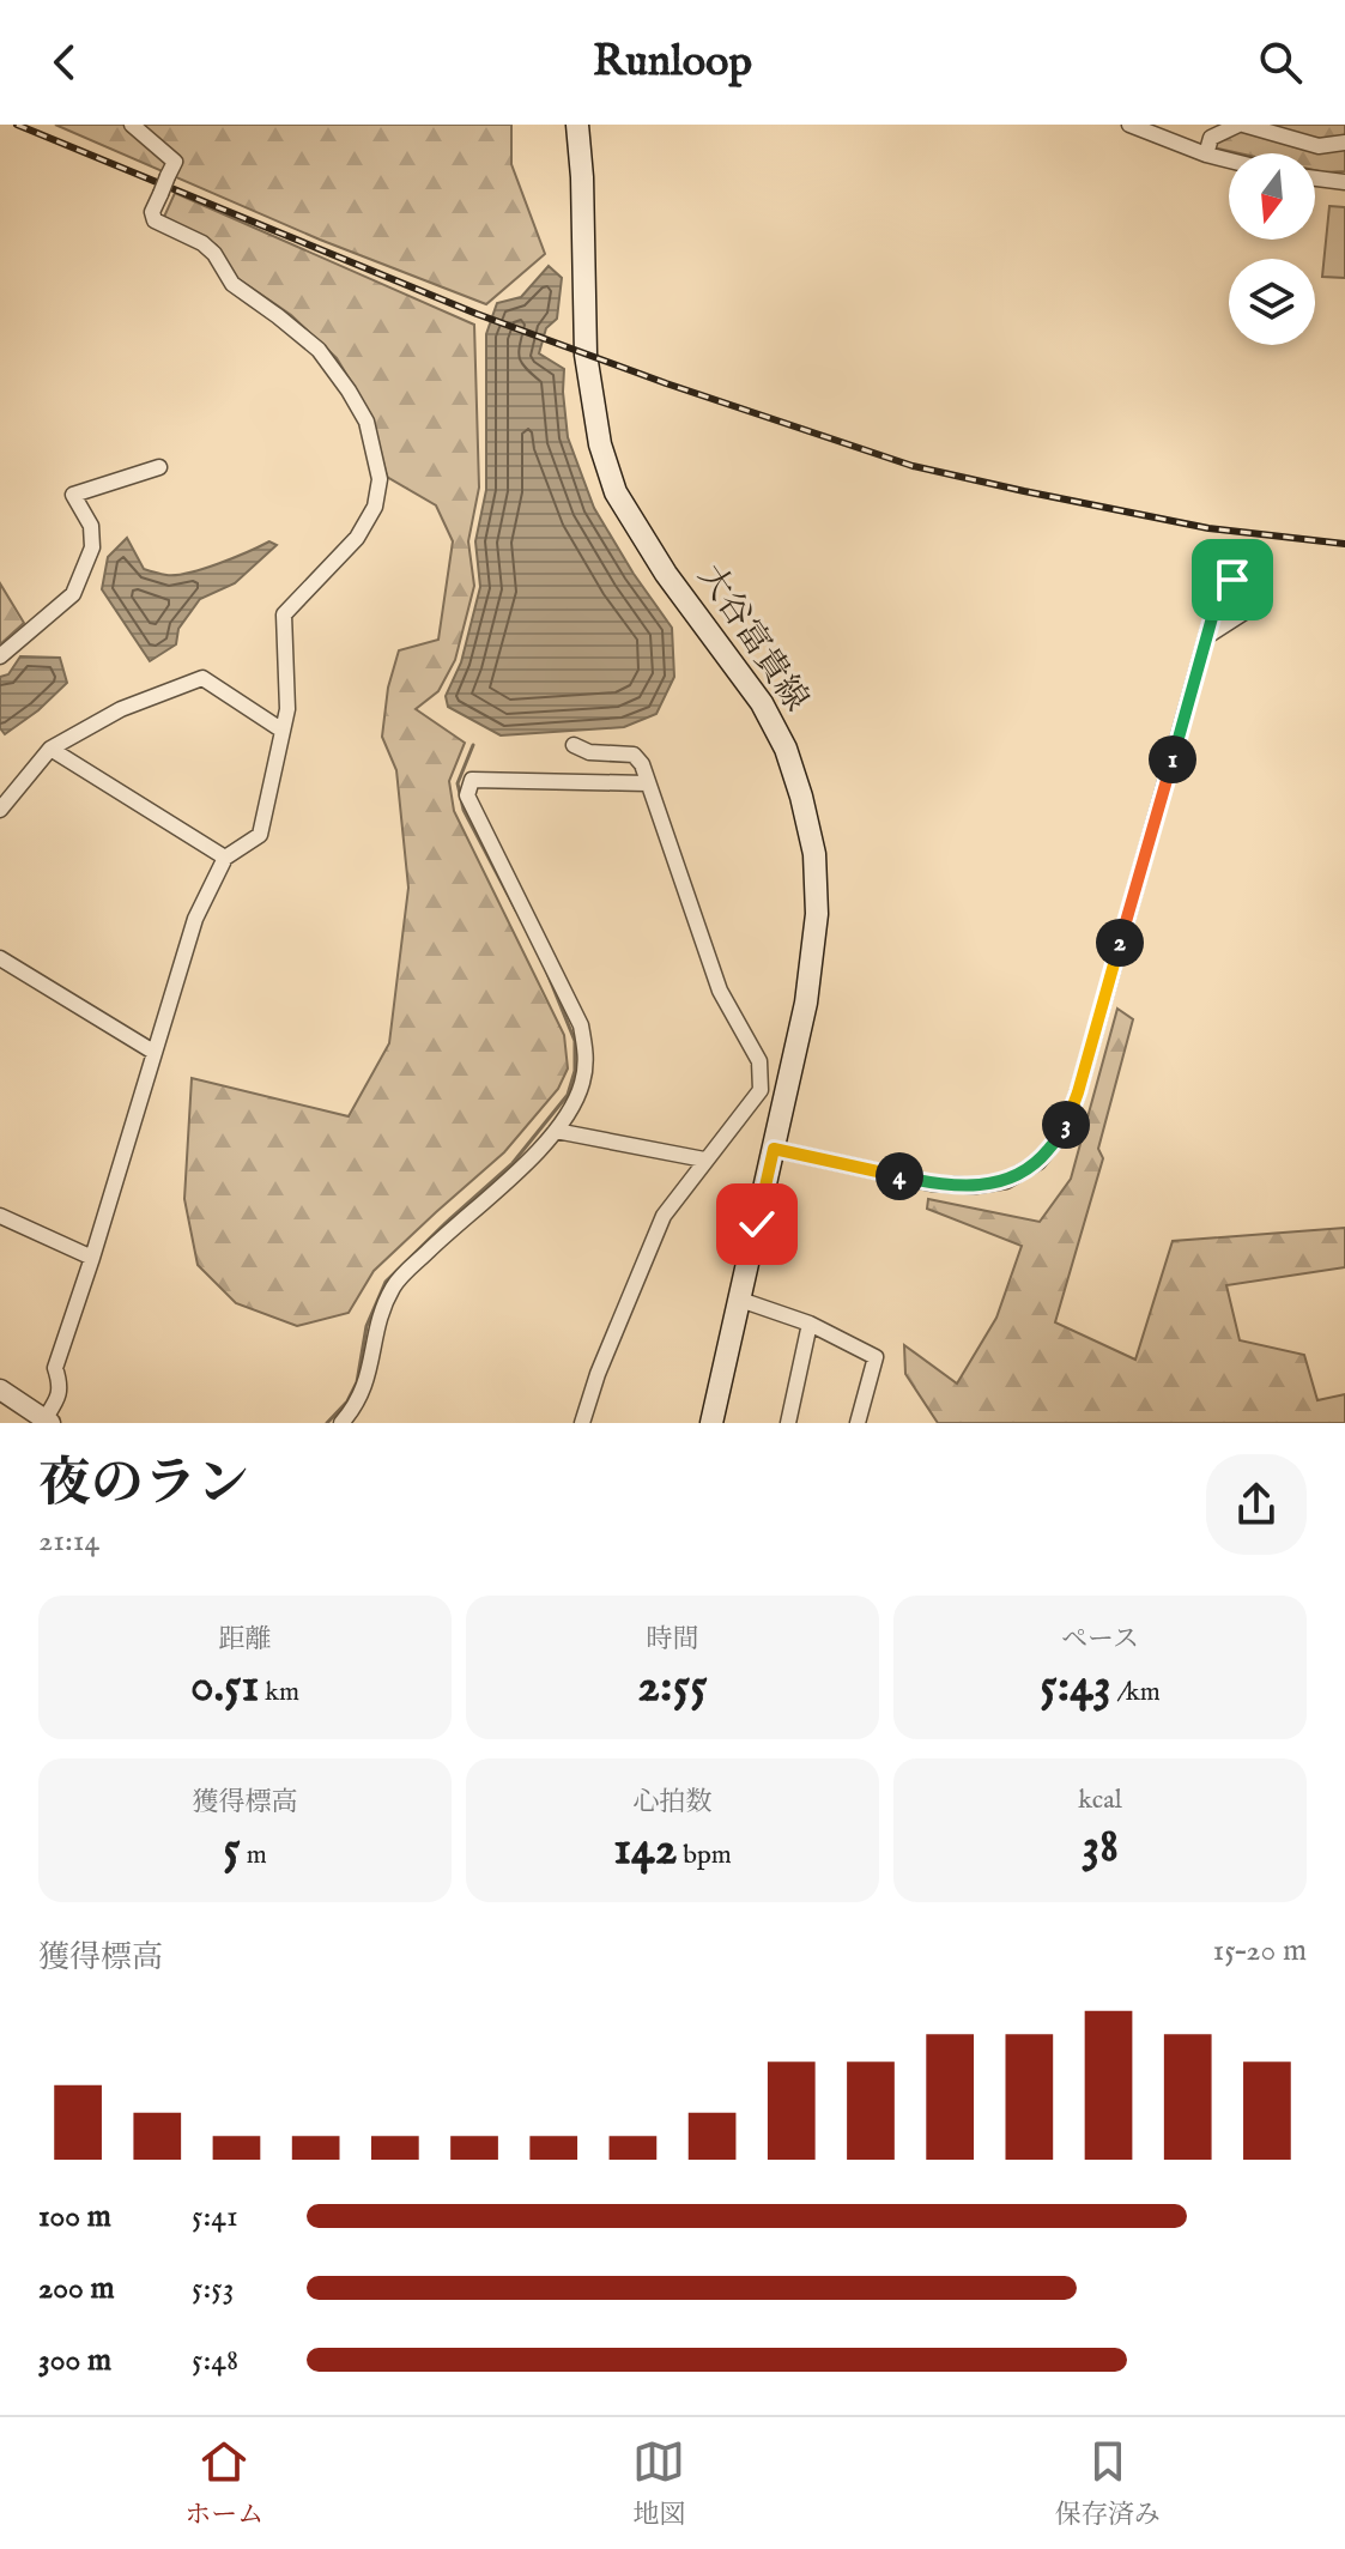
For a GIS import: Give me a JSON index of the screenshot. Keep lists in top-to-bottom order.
{
  "streets": {
    "main road": ["大谷富貴線"]
  },
  "north": "bottom",
  "page": {
    "header": "Runloop",
    "pins": [
      "1",
      "2",
      "3",
      "4"
    ],
    "heading": ["夜のラン", "21:14"],
    "stats": [
      ["距離", "0.51 km"],
      ["時間", "2:55"],
      ["ペース", "5:43 /km"],
      ["獲得標高", "5 m"],
      ["心拍数", "142 bpm"],
      ["kcal", "38"]
    ],
    "chart": ["獲得標高", "15–20 m"],
    "list": [
      {
        "name": "100 m",
        "note": "5:41"
      },
      {
        "name": "200 m",
        "note": "5:53"
      },
      {
        "name": "300 m",
        "note": "5:48"
      }
    ],
    "tabs": ["ホーム", "地図", "保存済み"]
  }
}
